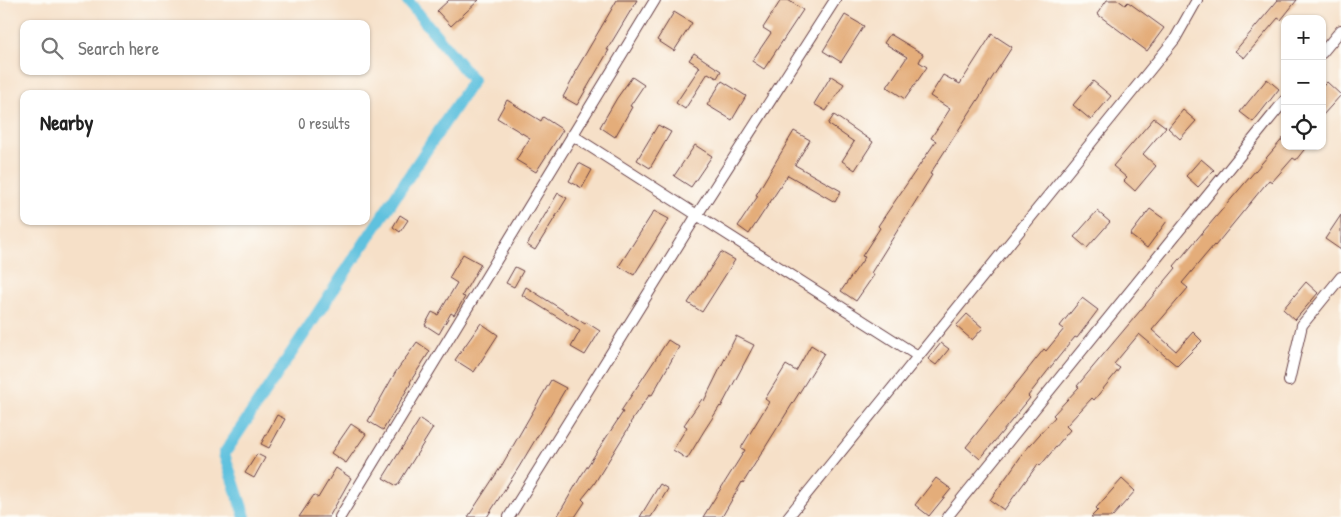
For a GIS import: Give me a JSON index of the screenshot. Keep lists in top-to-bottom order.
{
  "page": {
    "map_buttons": ["+", "−"],
    "search": "Search here",
    "heading": ["Nearby", "0 results"]
  }
}
